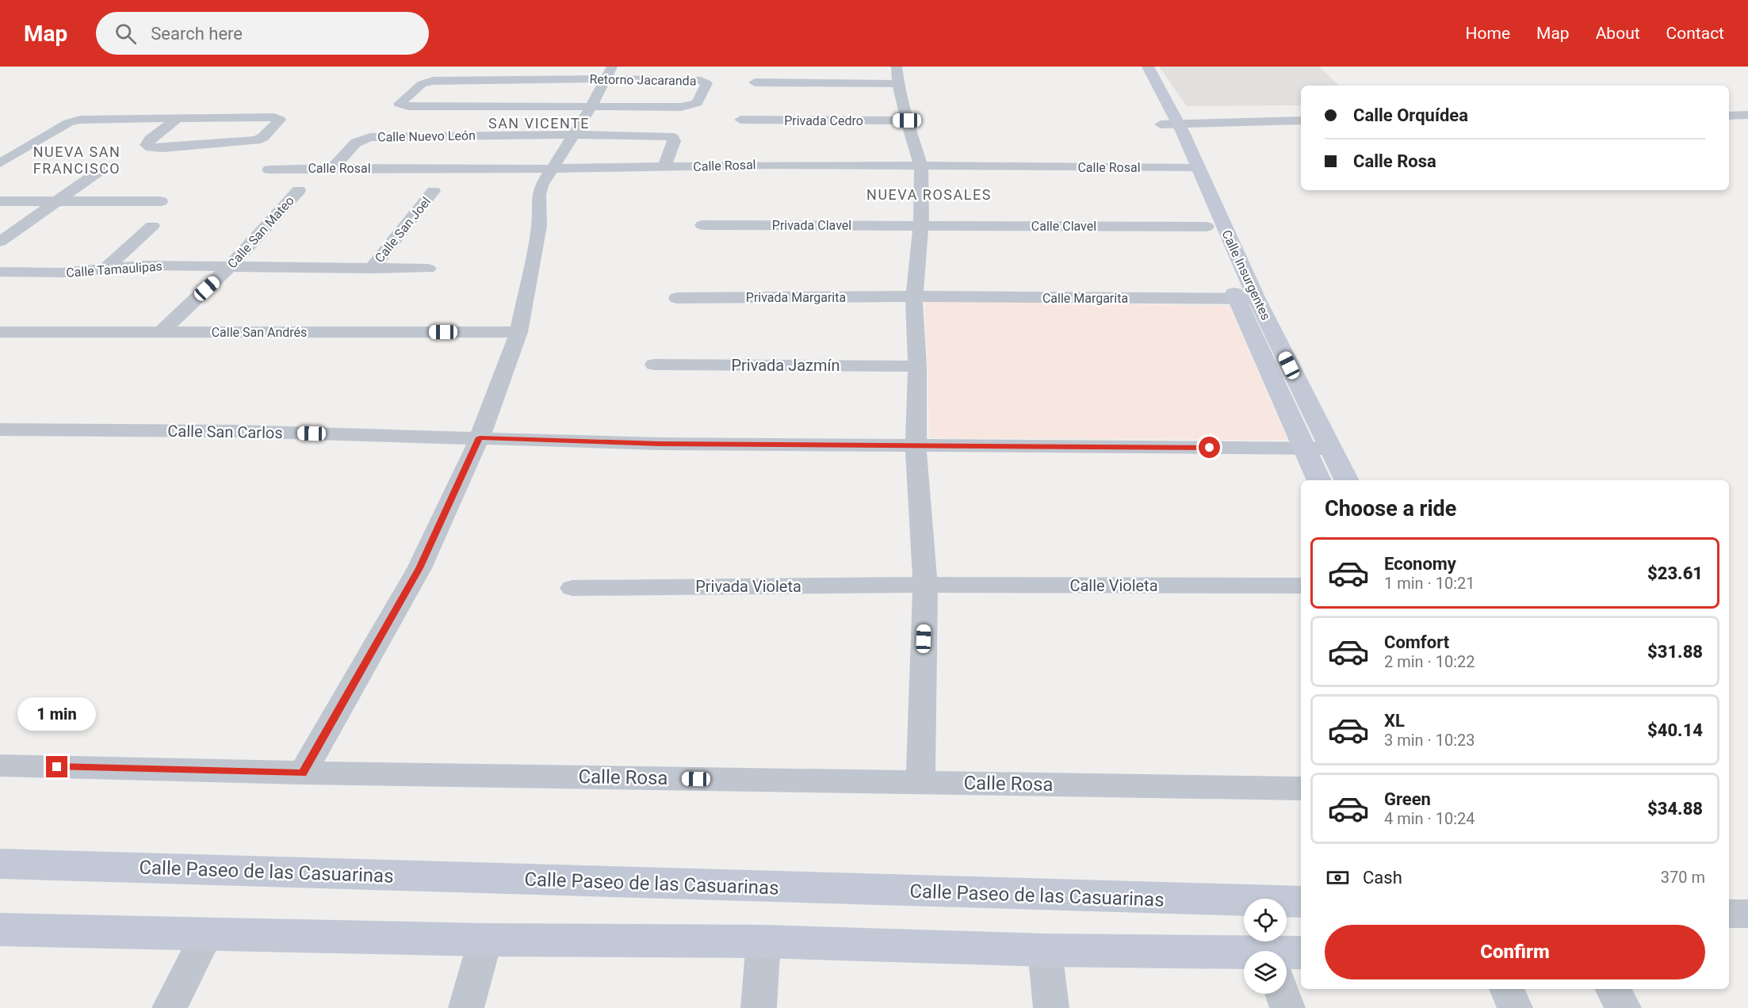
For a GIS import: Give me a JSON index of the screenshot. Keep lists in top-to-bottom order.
{
  "streets": {
    "main road": ["Calle Insurgentes", "Calle Paseo de las Casuarinas"],
    "street": [
      "Retorno Jacaranda",
      "Privada Cedro",
      "Calle Nuevo León",
      "Calle Rosal",
      "Privada Clavel",
      "Calle Clavel",
      "Calle San Joel",
      "Calle San Mateo",
      "Calle Tamaulipas",
      "Privada Margarita",
      "Calle Margarita",
      "Calle San Andrés",
      "Privada Jazmín",
      "Calle San Carlos",
      "Calle Violeta",
      "Privada Violeta",
      "Calle Rosa"
    ]
  },
  "crossings": [
    ["Calle Nuevo León", "Calle Rosal"],
    ["Calle Rosal", "Calle Insurgentes"],
    ["Privada Clavel", "Calle Clavel"],
    ["Calle Clavel", "Calle Insurgentes"],
    ["Calle San Joel", "Calle Tamaulipas"],
    ["Calle San Mateo", "Calle Tamaulipas"],
    ["Calle San Mateo", "Calle San Andrés"],
    ["Calle Insurgentes", "Calle Margarita"],
    ["Calle Insurgentes", "Calle San Carlos"],
    ["Privada Margarita", "Calle Margarita"],
    ["Calle Violeta", "Privada Violeta"]
  ],
  "districts": ["SAN VICENTE", "NUEVA SAN FRANCISCO", "NUEVA ROSALES"],
  "page": {
    "header": "Map",
    "search": "Search here",
    "nav": [
      "Home",
      "Map",
      "About",
      "Contact"
    ],
    "banner": ["Calle Orquídea", "Calle Rosa"],
    "heading": "Choose a ride",
    "list": [
      {
        "name": "Economy",
        "note": "1 min · 10:21",
        "value": "$23.61"
      },
      {
        "name": "Comfort",
        "note": "2 min · 10:22",
        "value": "$31.88"
      },
      {
        "name": "XL",
        "note": "3 min · 10:23",
        "value": "$40.14"
      },
      {
        "name": "Green",
        "note": "4 min · 10:24",
        "value": "$34.88"
      }
    ],
    "bubble": "1 min",
    "pay": ["Cash", "370 m"],
    "buttons": "Confirm"
  }
}
